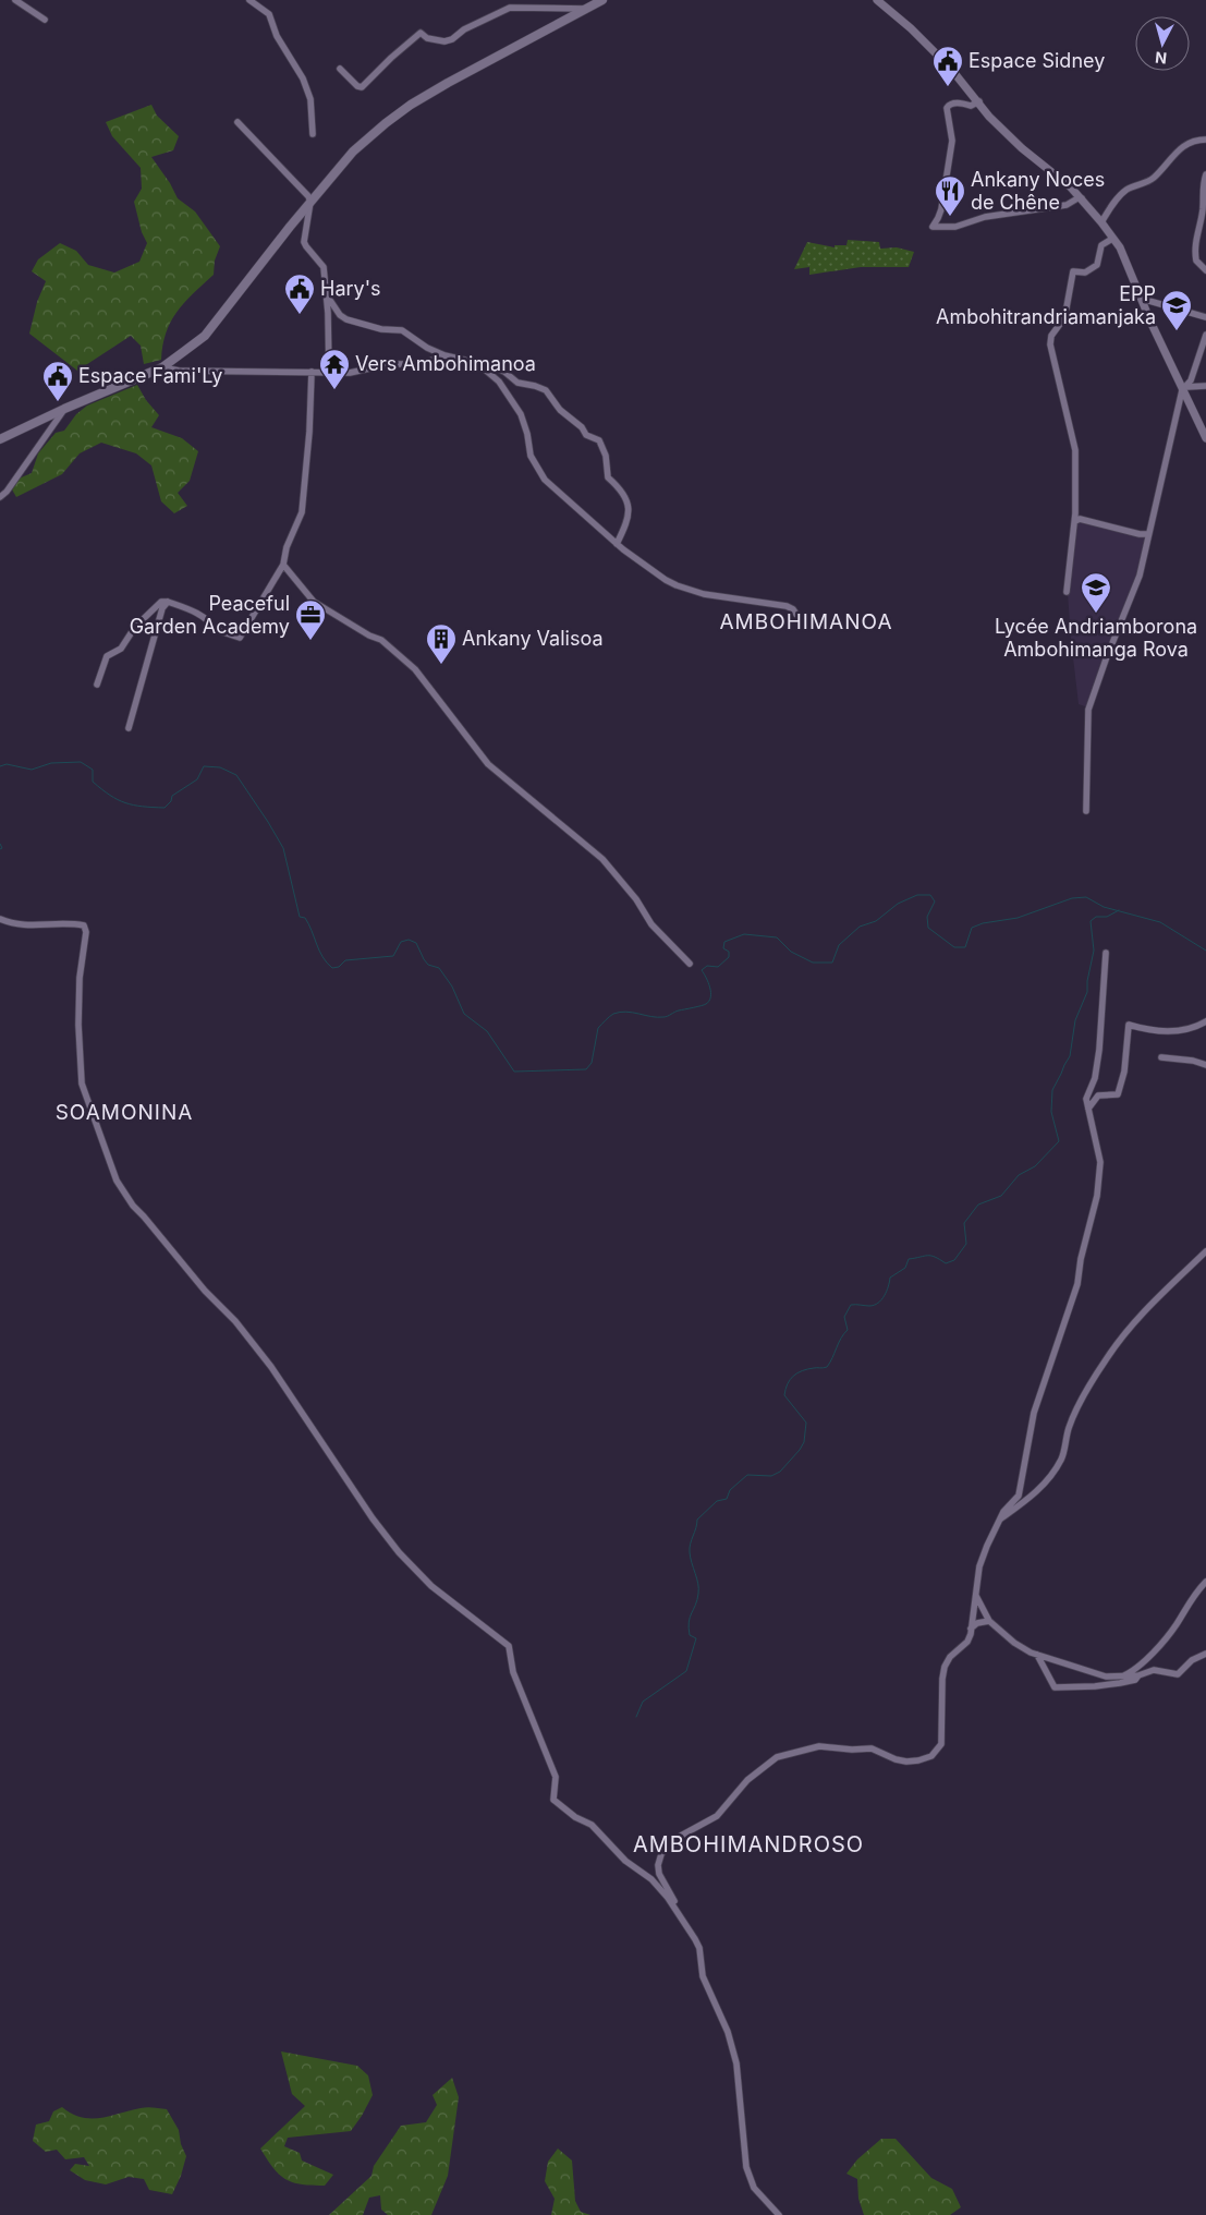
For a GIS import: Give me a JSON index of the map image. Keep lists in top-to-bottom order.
{
  "districts": ["AMBOHIMANOA", "SOAMONINA", "AMBOHIMANDROSO"],
  "places": {
    "public building": ["Espace Sidney", "Hary's", "Espace Fami'Ly"],
    "restaurant": ["Ankany Noces de Chêne"],
    "school or university": ["EPP Ambohitrandriamanjaka", "Lycée Andriamborona Ambohimanga Rova"],
    "temple": ["Vers Ambohimanoa"],
    "office": ["Peaceful Garden Academy"],
    "building": ["Ankany Valisoa"]
  },
  "north": "bottom"
}
